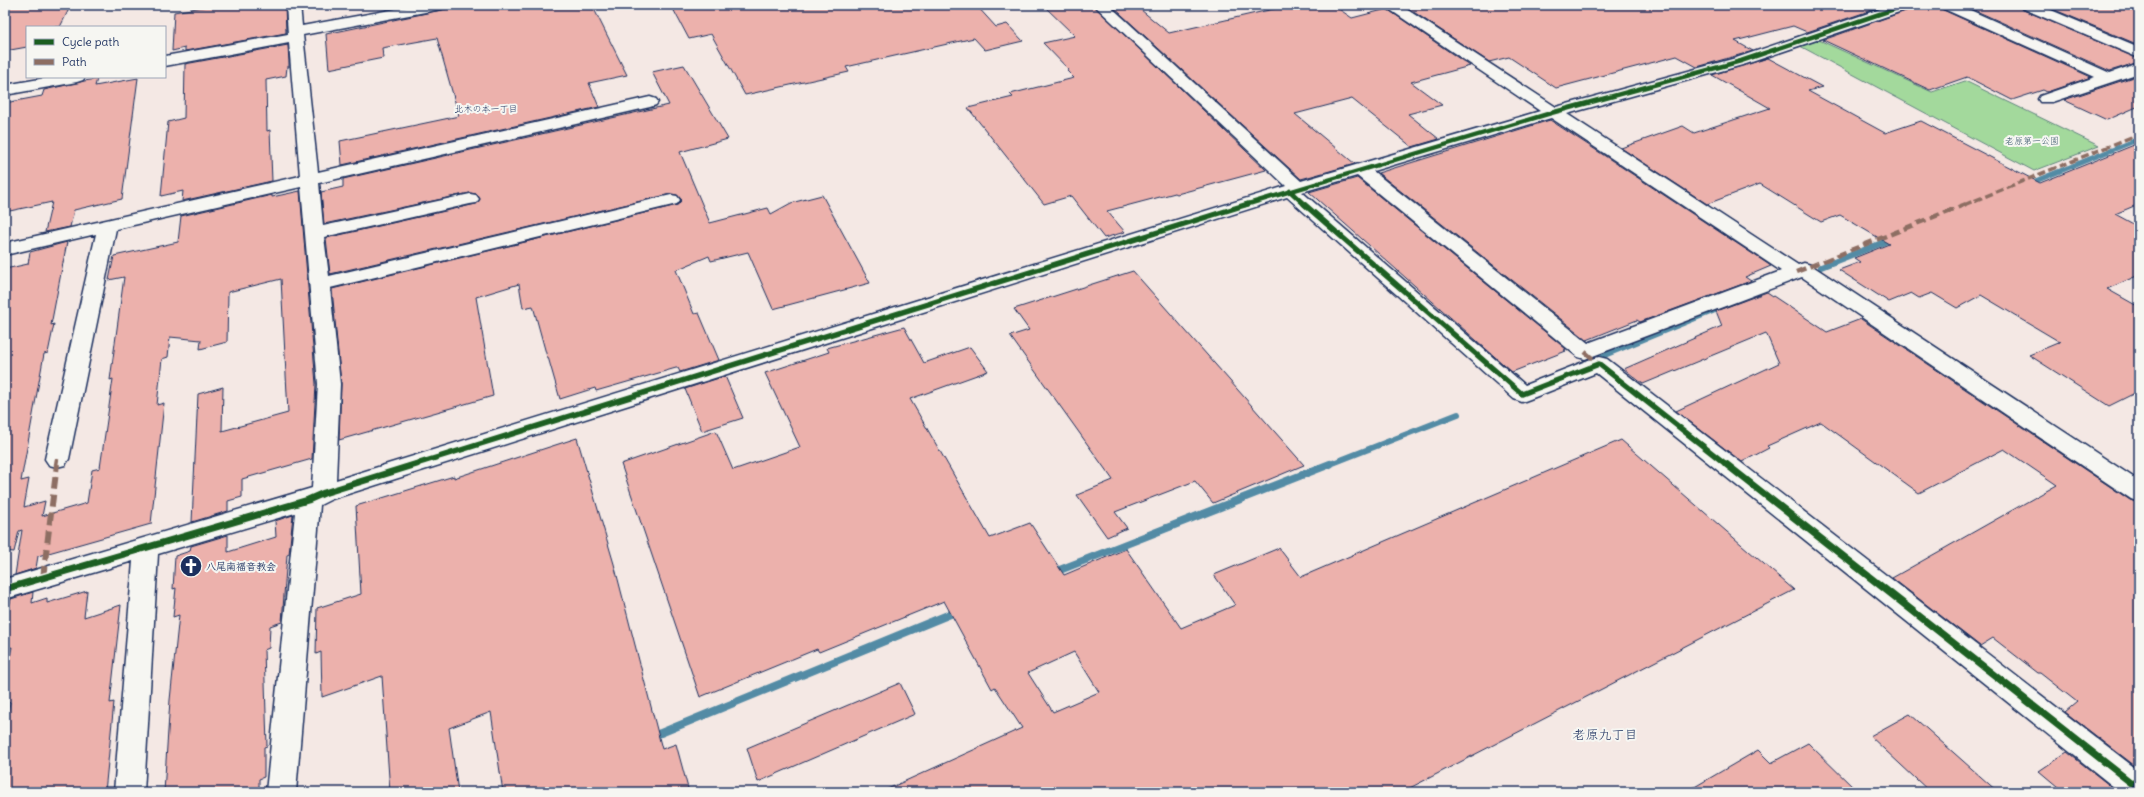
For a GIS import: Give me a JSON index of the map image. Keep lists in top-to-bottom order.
{
  "districts": ["北木の本一丁目", "老原九丁目"],
  "parks": ["老原第一公園"],
  "places": {
    "church": ["八尾南福音教会"]
  },
  "legend": ["Cycle path", "Path"]
}
